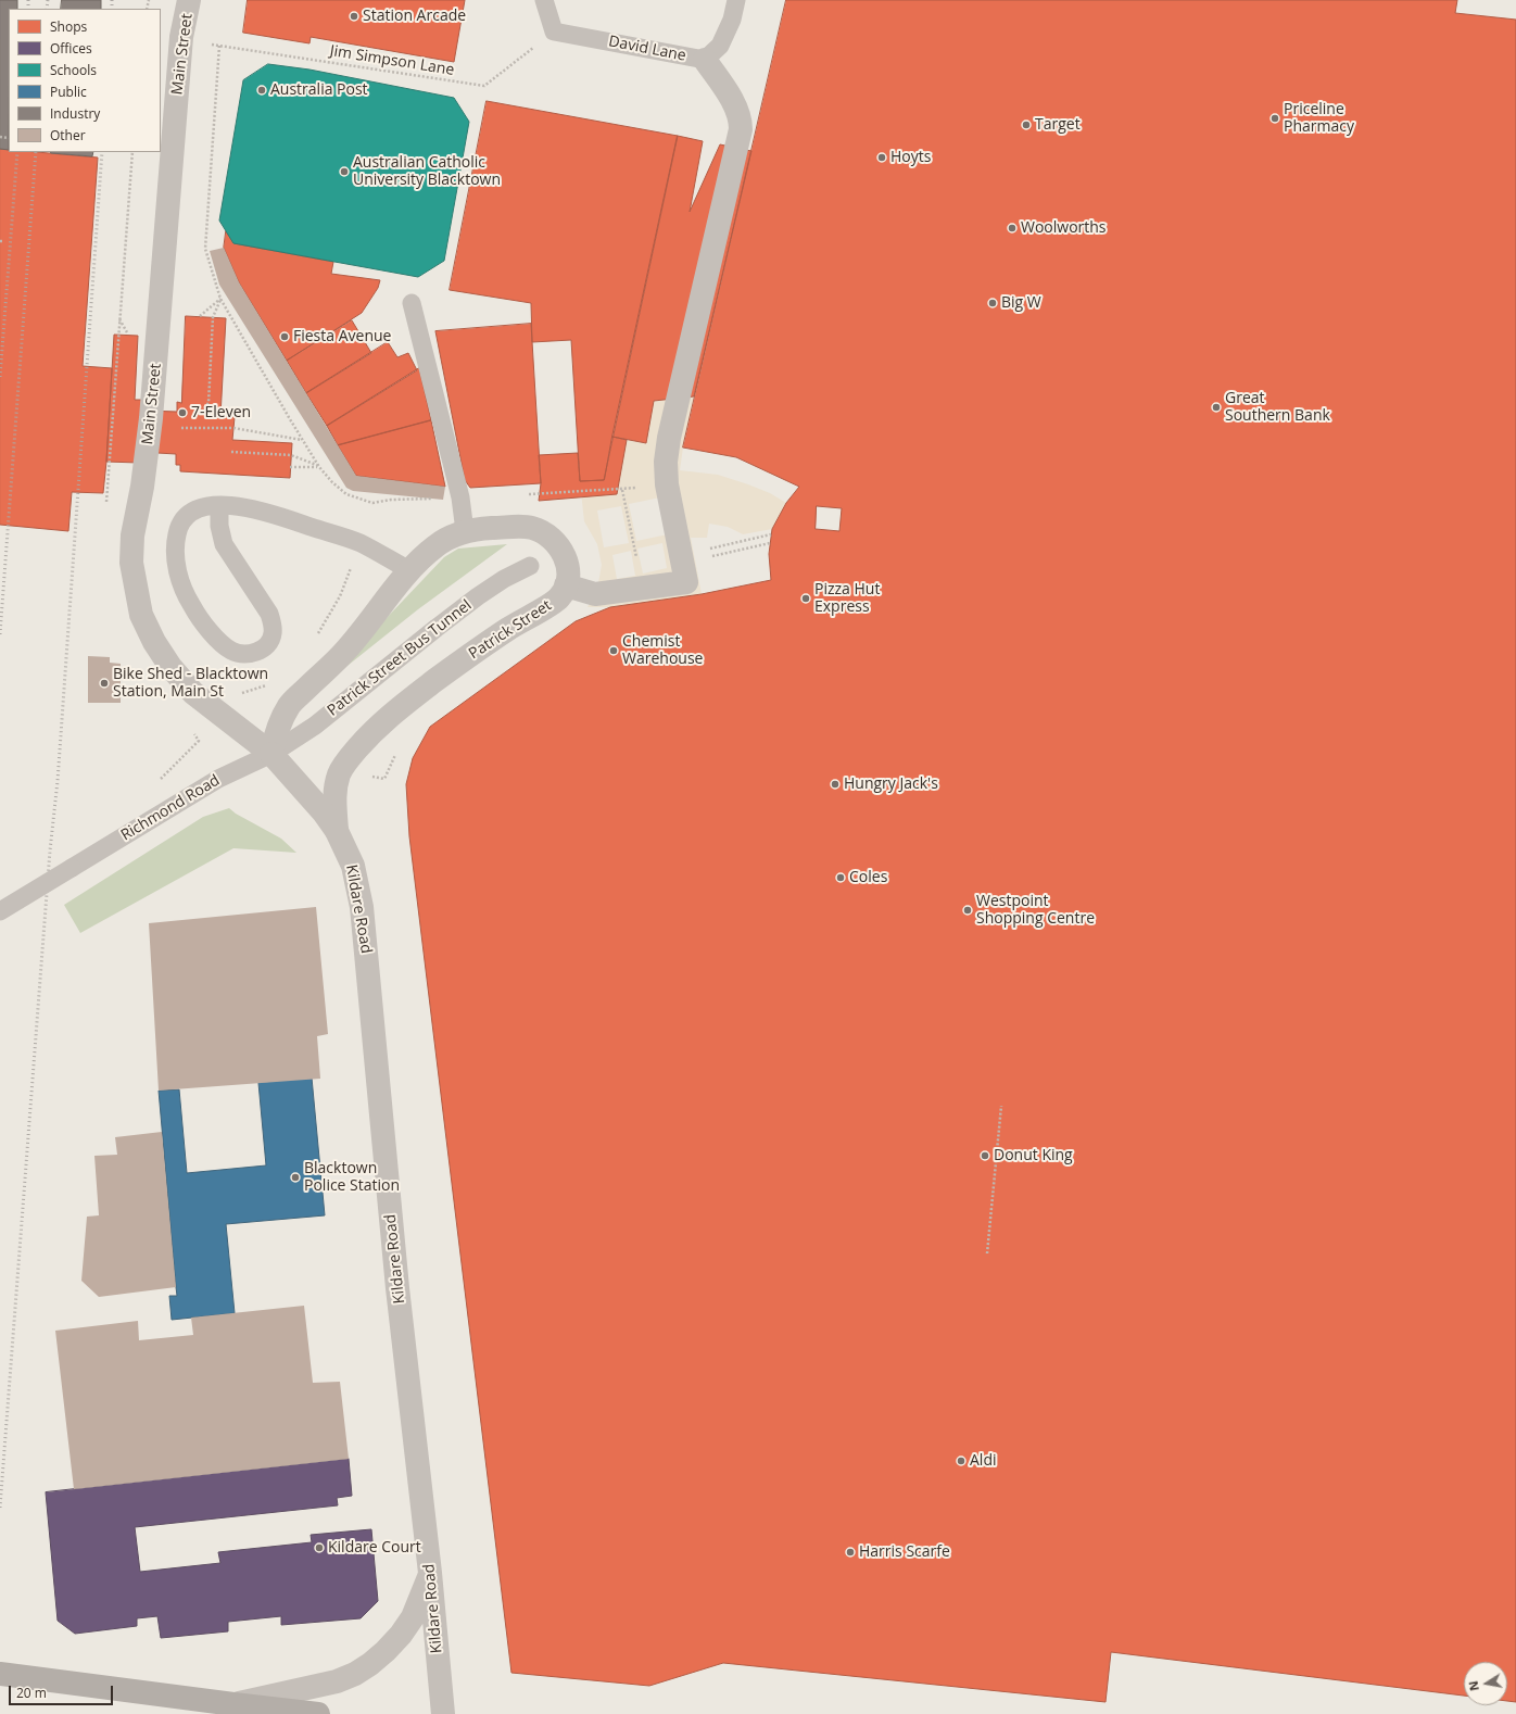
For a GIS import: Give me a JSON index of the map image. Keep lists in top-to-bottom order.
{
  "streets": {
    "street": ["Main Street", "Patrick Street", "Kildare Road"],
    "lane": ["David Lane", "Patrick Street Bus Tunnel", "Richmond Road"],
    "path": ["Jim Simpson Lane"]
  },
  "crossings": [
    ["David Lane", "Jim Simpson Lane"],
    ["Main Street", "Patrick Street Bus Tunnel"],
    ["Main Street", "Richmond Road"],
    ["Main Street", "Kildare Road"],
    ["Patrick Street", "Kildare Road"],
    ["Patrick Street Bus Tunnel", "Richmond Road"],
    ["Patrick Street Bus Tunnel", "Kildare Road"],
    ["Richmond Road", "Kildare Road"]
  ],
  "places": [
    "Station Arcade",
    "Australia Post",
    "Priceline Pharmacy",
    "Target",
    "Hoyts",
    "Australian Catholic University Blacktown",
    "Woolworths",
    "Big W",
    "Fiesta Avenue",
    "Great Southern Bank",
    "7-Eleven",
    "Pizza Hut Express",
    "Chemist Warehouse",
    "Bike Shed - Blacktown Station, Main St",
    "Hungry Jack's",
    "Coles",
    "Westpoint Shopping Centre",
    "Donut King",
    "Blacktown Police Station",
    "Aldi",
    "Kildare Court",
    "Harris Scarfe"
  ],
  "legend": [
    "Shops",
    "Offices",
    "Schools",
    "Public",
    "Industry",
    "Other"
  ],
  "scale_bar": "20 m",
  "north": "left"
}
